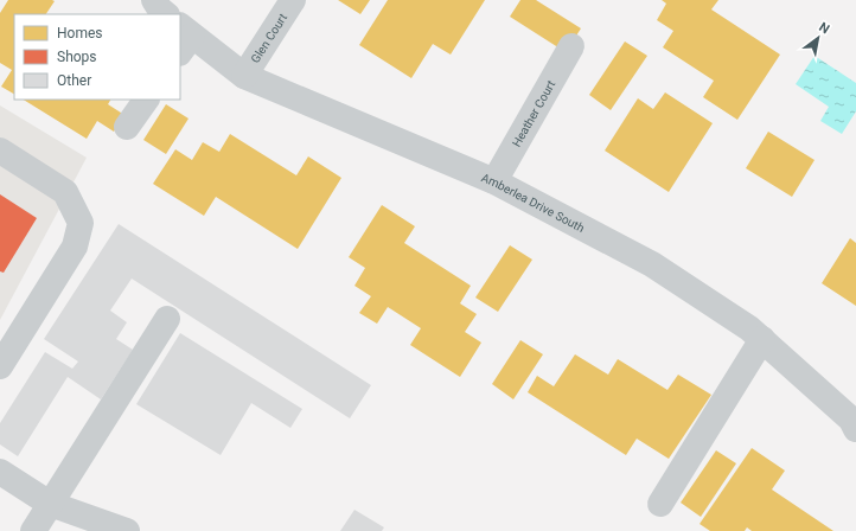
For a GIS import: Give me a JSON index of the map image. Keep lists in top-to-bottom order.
{
  "streets": {
    "street": ["Glen Court", "Heather Court", "Amberlea Drive South"]
  },
  "crossings": [
    ["Glen Court", "Amberlea Drive South"],
    ["Heather Court", "Amberlea Drive South"]
  ],
  "legend": ["Homes", "Shops", "Other"],
  "north": "top right"
}
